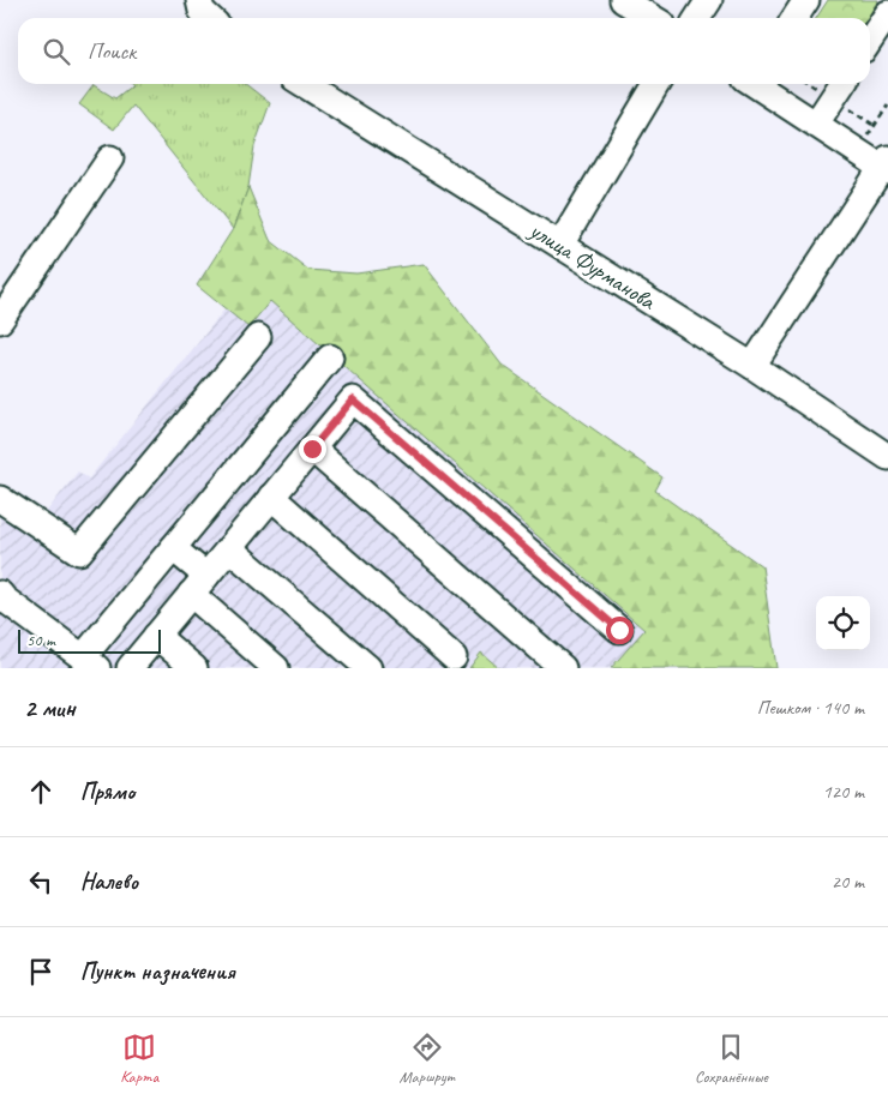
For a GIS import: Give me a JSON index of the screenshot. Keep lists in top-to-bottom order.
{
  "streets": {
    "street": ["улица Фурманова"]
  },
  "scale_bar": "50 m",
  "page": {
    "search": "Поиск",
    "scale": "50 m",
    "heading": ["2 мин", "Пешком · 140 m"],
    "list": [
      ["Прямо", "120 m"],
      ["Налево", "20 m"],
      "Пункт назначения"
    ],
    "nav": ["Карта", "Маршрут", "Сохранённые"]
  }
}
